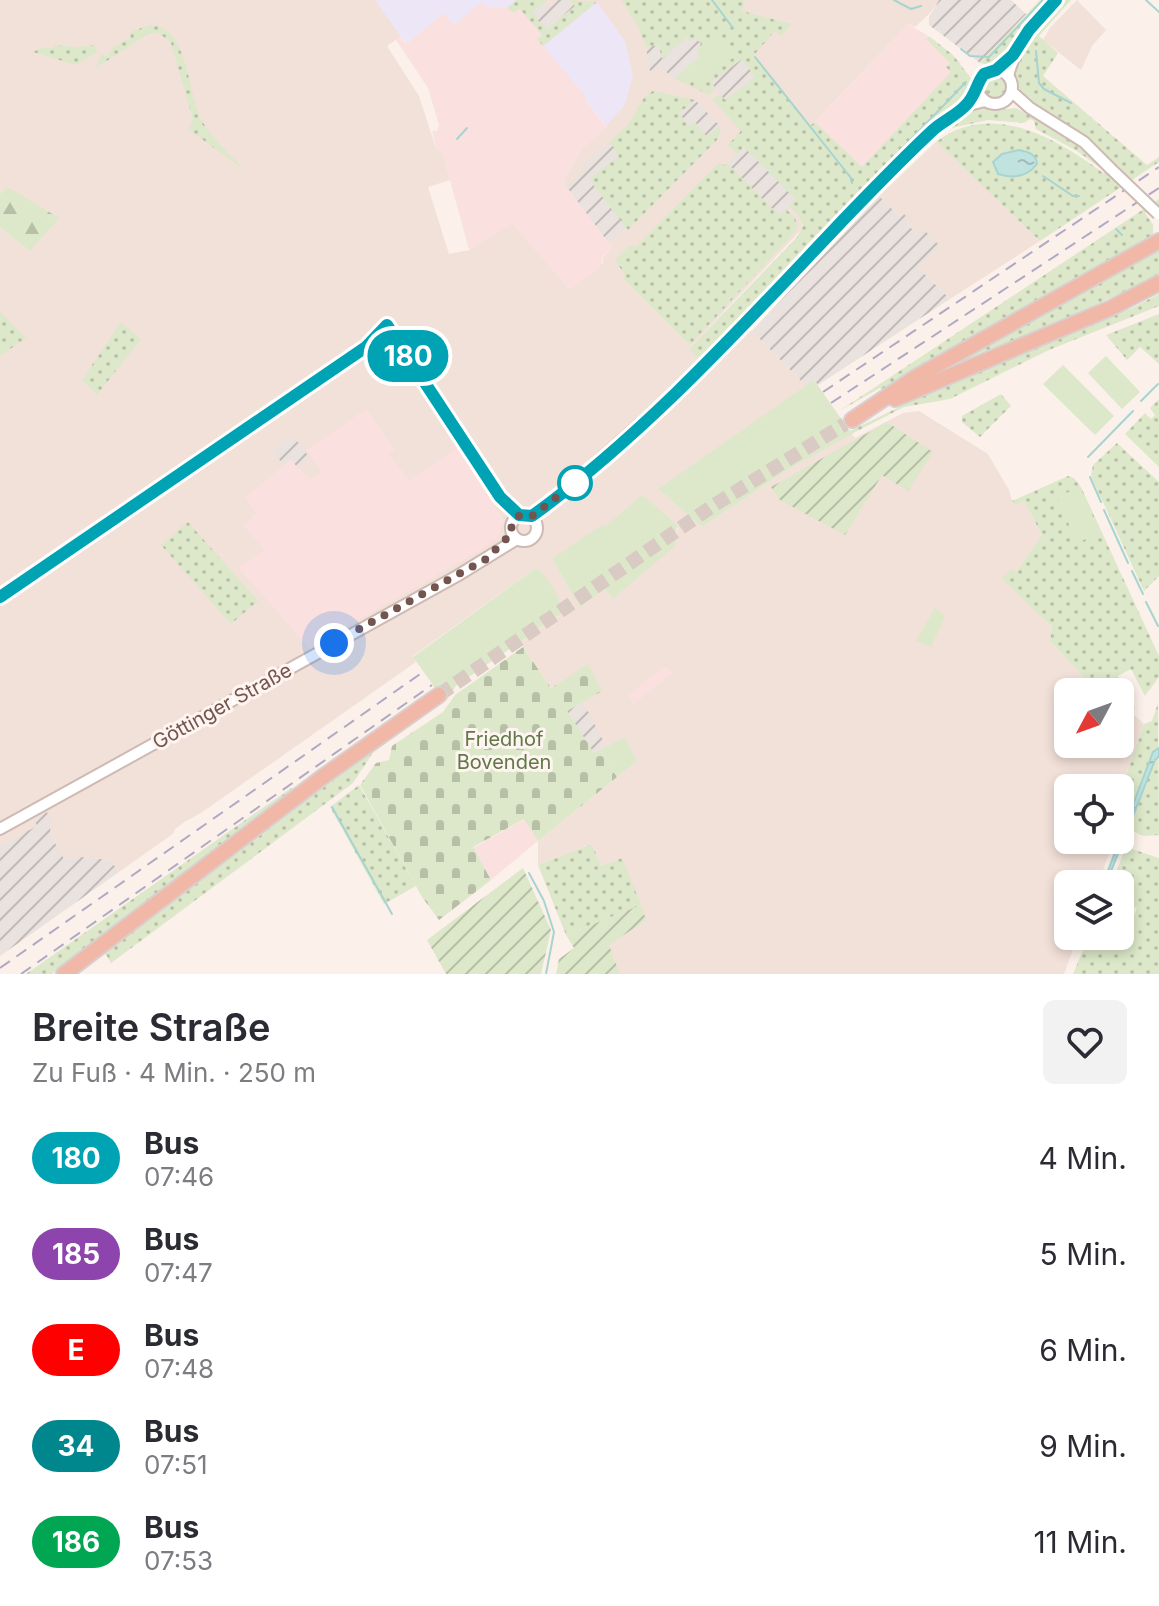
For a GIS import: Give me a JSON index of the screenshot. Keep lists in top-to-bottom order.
{
  "streets": {
    "street": ["Göttinger Straße"]
  },
  "parks": ["Friedhof Bovenden"],
  "lines": ["bus line 180"],
  "north": "bottom left",
  "page": {
    "on_map": "180",
    "heading": ["Breite Straße", "Zu Fuß · 4 Min. · 250 m"],
    "list": [
      {
        "mark": "180",
        "name": "Bus",
        "note": "07:46",
        "value": "4 Min."
      },
      {
        "mark": "185",
        "name": "Bus",
        "note": "07:47",
        "value": "5 Min."
      },
      {
        "mark": "E",
        "name": "Bus",
        "note": "07:48",
        "value": "6 Min."
      },
      {
        "mark": "34",
        "name": "Bus",
        "note": "07:51",
        "value": "9 Min."
      },
      {
        "mark": "186",
        "name": "Bus",
        "note": "07:53",
        "value": "11 Min."
      }
    ]
  }
}
